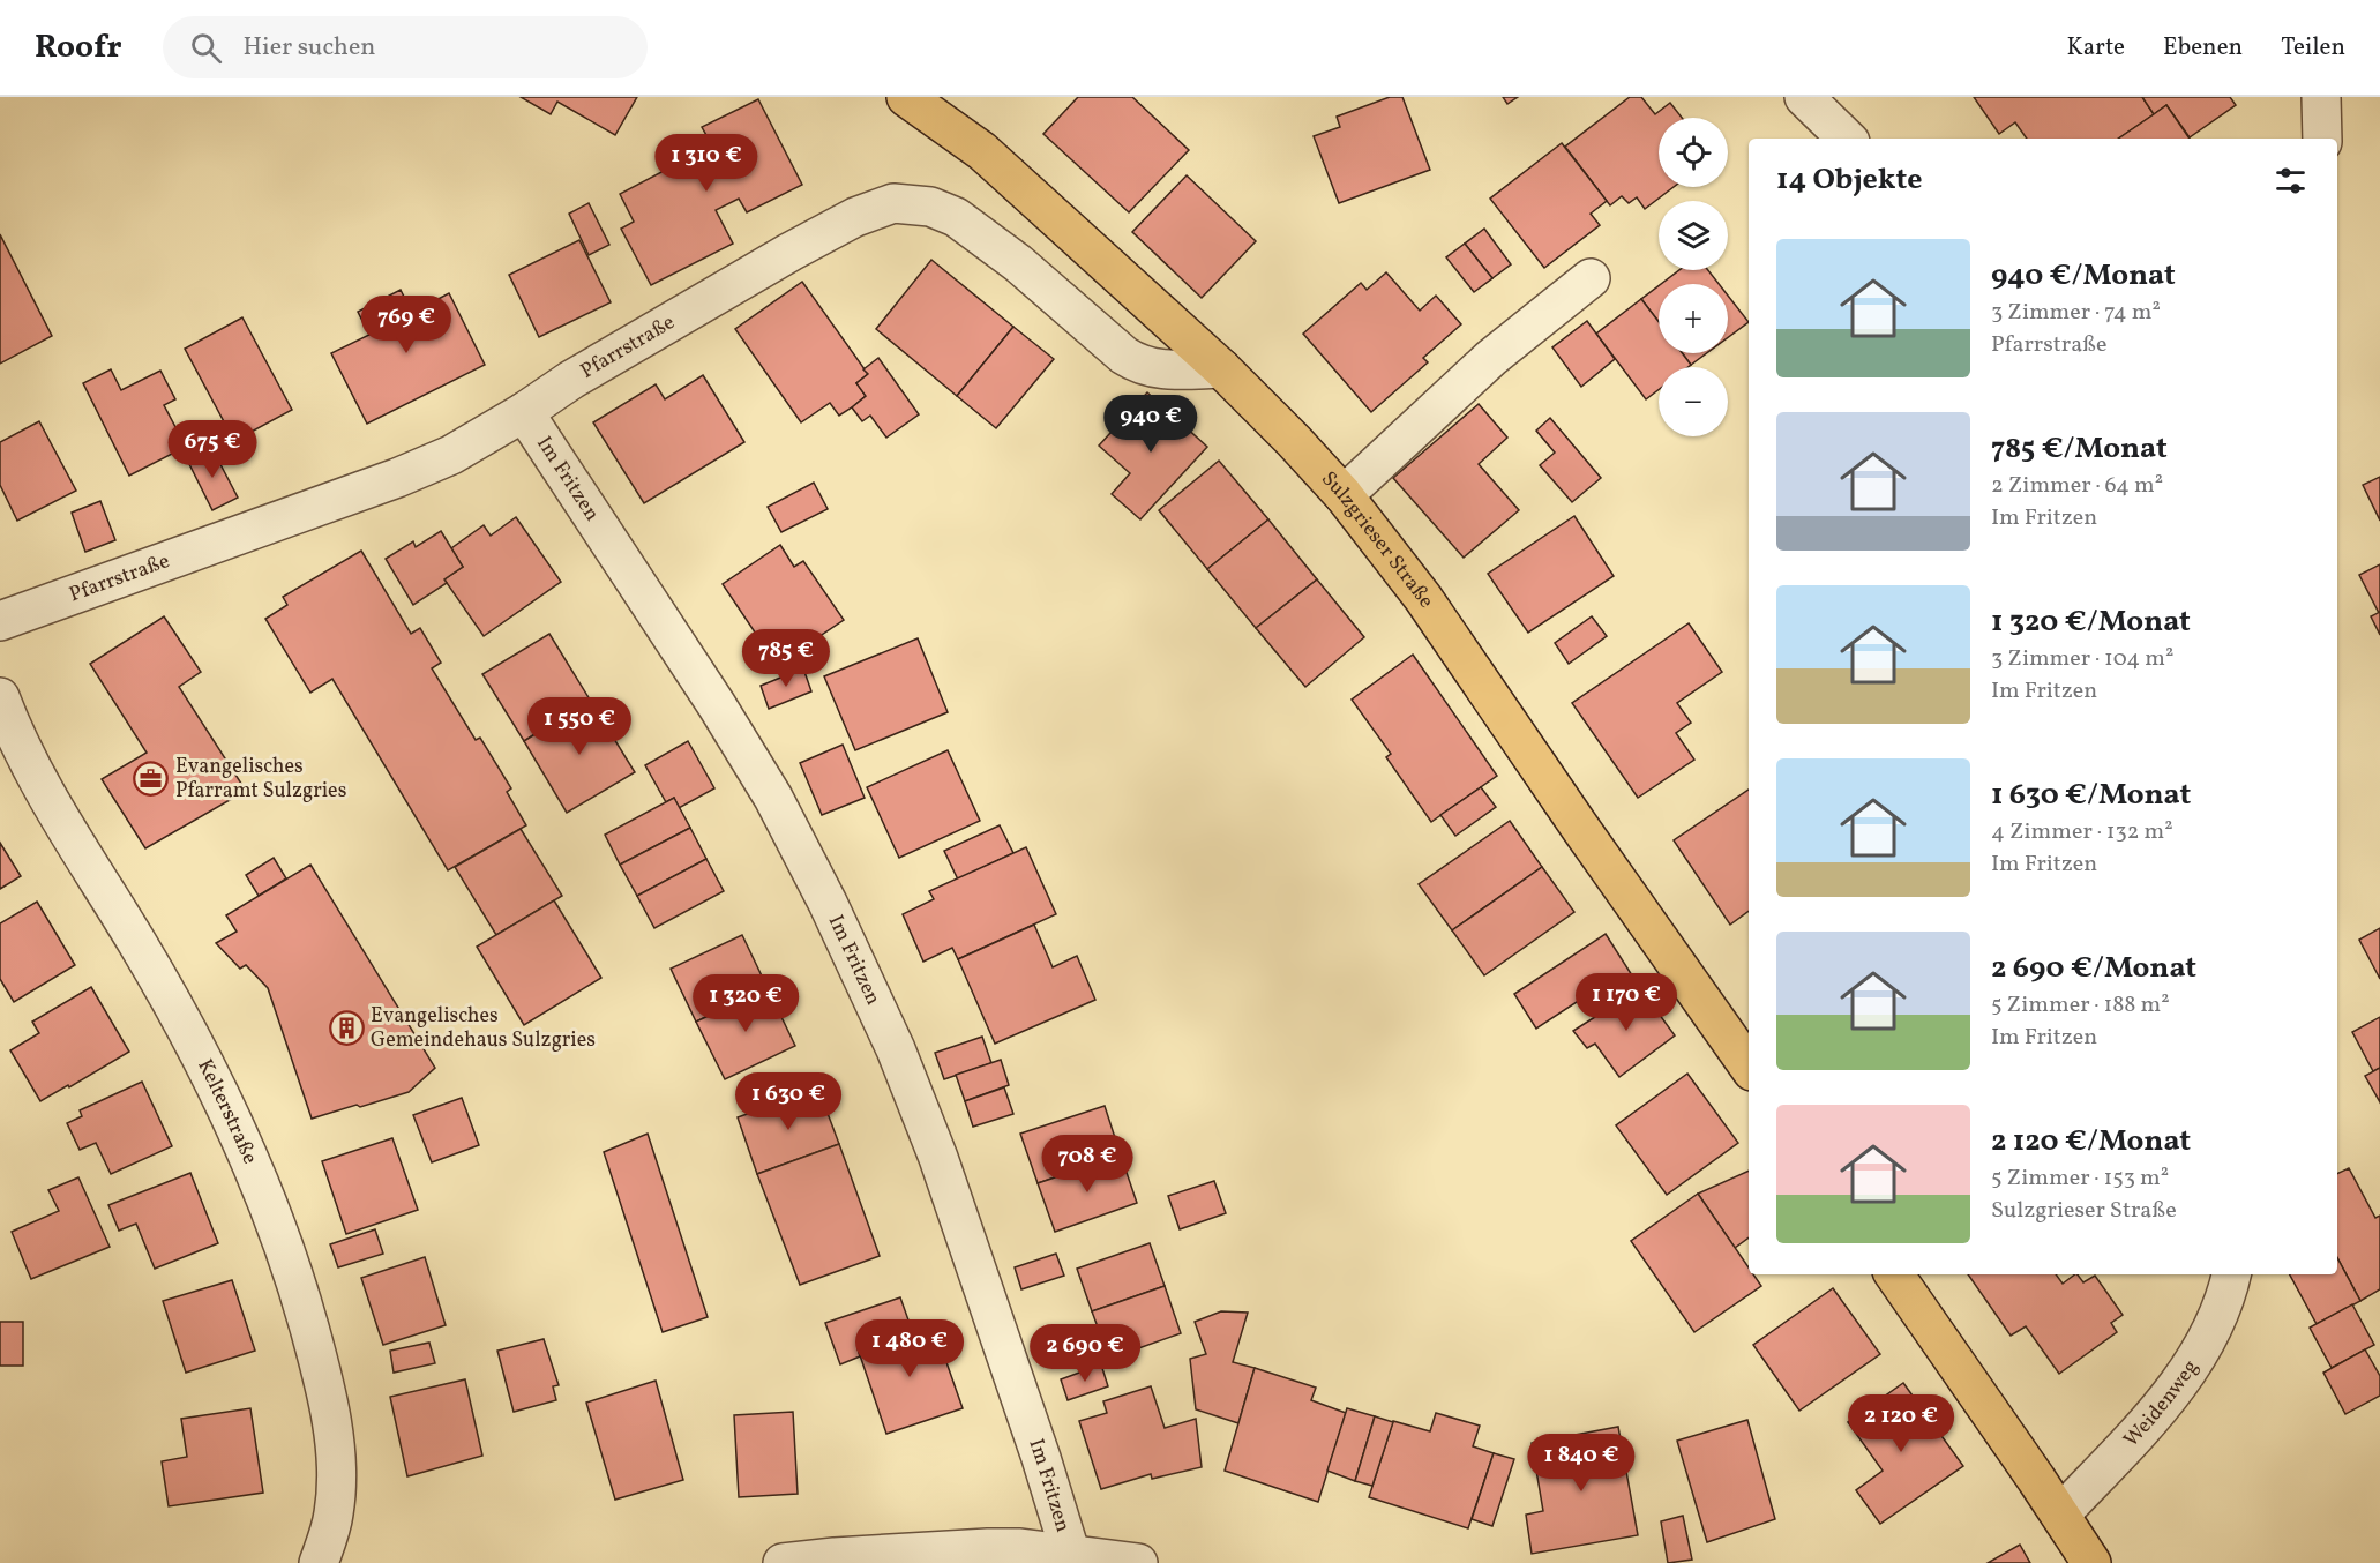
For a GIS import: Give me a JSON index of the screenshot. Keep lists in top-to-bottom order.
{
  "streets": {
    "main road": ["Sulzgrieser Straße"],
    "street": [
      "Pfarrstraße",
      "Im Fritzen",
      "Kelterstraße",
      "Weidenweg"
    ]
  },
  "crossings": [
    ["Pfarrstraße", "Im Fritzen"],
    ["Pfarrstraße", "Sulzgrieser Straße"]
  ],
  "places": {
    "office": ["Evangelisches Pfarramt Sulzgries"],
    "building": ["Evangelisches Gemeindehaus Sulzgries"]
  },
  "page": {
    "header": "Roofr",
    "search": "Hier suchen",
    "nav": ["Karte", "Ebenen", "Teilen"],
    "map_buttons": ["+", "−"],
    "price": [
      "1 310 €",
      "769 €",
      "940 €",
      "675 €",
      "785 €",
      "1 550 €",
      "1 170 €",
      "1 320 €",
      "1 630 €",
      "708 €",
      "1 480 €",
      "2 690 €",
      "2 120 €",
      "1 840 €"
    ],
    "heading": "14 Objekte",
    "list": [
      {
        "name": "940 €/Monat",
        "note": "3 Zimmer · 74 m² · Pfarrstraße"
      },
      {
        "name": "785 €/Monat",
        "note": "2 Zimmer · 64 m² · Im Fritzen"
      },
      {
        "name": "1 320 €/Monat",
        "note": "3 Zimmer · 104 m² · Im Fritzen"
      },
      {
        "name": "1 630 €/Monat",
        "note": "4 Zimmer · 132 m² · Im Fritzen"
      },
      {
        "name": "2 690 €/Monat",
        "note": "5 Zimmer · 188 m² · Im Fritzen"
      },
      {
        "name": "2 120 €/Monat",
        "note": "5 Zimmer · 153 m² · Sulzgrieser Straße"
      }
    ]
  }
}
